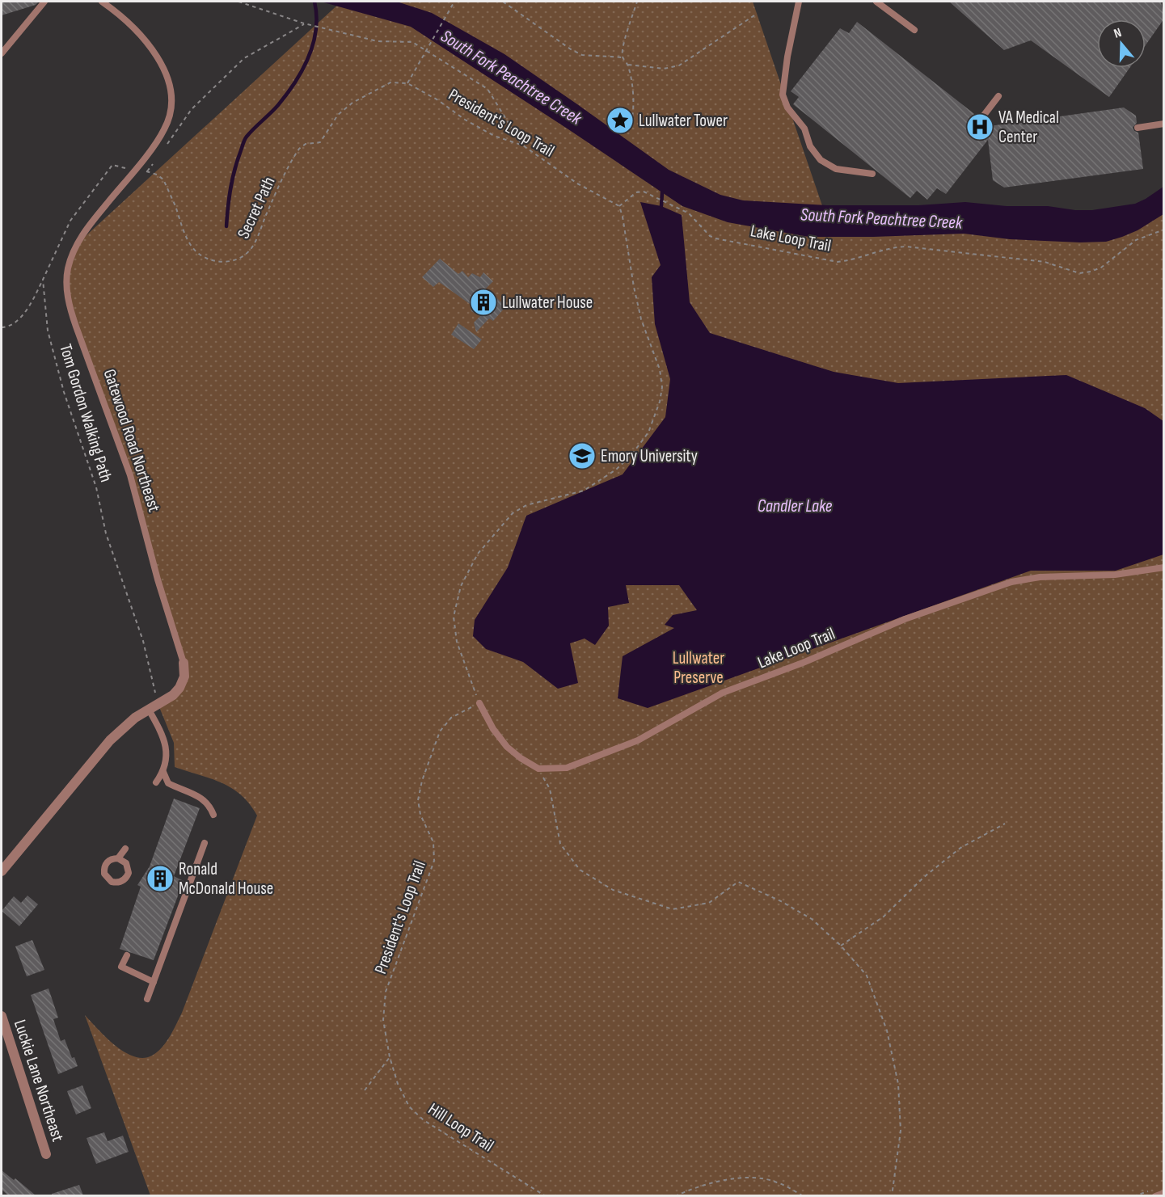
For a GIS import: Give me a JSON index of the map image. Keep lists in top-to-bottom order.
{
  "streets": {
    "street": ["Gatewood Road Northeast", "Luckie Lane Northeast"],
    "lane": ["Lake Loop Trail"],
    "path": [
      "President's Loop Trail",
      "Secret Path",
      "Tom Gordon Walking Path",
      "Hill Loop Trail"
    ]
  },
  "crossings": [
    ["President's Loop Trail", "Secret Path"],
    ["President's Loop Trail", "Lake Loop Trail"],
    ["President's Loop Trail", "Hill Loop Trail"],
    ["Tom Gordon Walking Path", "Gatewood Road Northeast"]
  ],
  "water": ["South Fork Peachtree Creek", "Candler Lake"],
  "parks": ["Lullwater Preserve"],
  "places": {
    "place": ["Lullwater Tower"],
    "hospital": ["VA Medical Center"],
    "building": ["Lullwater House", "Ronald McDonald House"],
    "school or university": ["Emory University"]
  },
  "north": "top"
}
